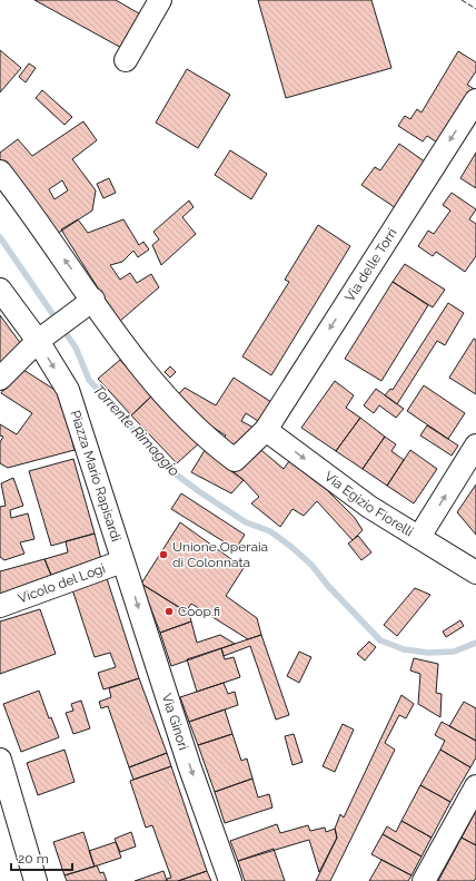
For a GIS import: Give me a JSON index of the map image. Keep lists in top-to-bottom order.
{
  "streets": {
    "street": [
      "Via delle Torri",
      "Piazza Mario Rapisardi",
      "Via Egizio Fiorelli",
      "Vicolo del Logi",
      "Via Ginori"
    ]
  },
  "crossings": [
    ["Via delle Torri", "Via Egizio Fiorelli"],
    ["Piazza Mario Rapisardi", "Vicolo del Logi"],
    ["Piazza Mario Rapisardi", "Via Ginori"],
    ["Vicolo del Logi", "Via Ginori"]
  ],
  "one_way": ["Via delle Torri", "Piazza Mario Rapisardi", "Via Egizio Fiorelli"],
  "water": ["Torrente Rimaggio"],
  "places": ["Unione Operaia di Colonnata", "Coop.fi"],
  "scale_bar": "20 m"
}
